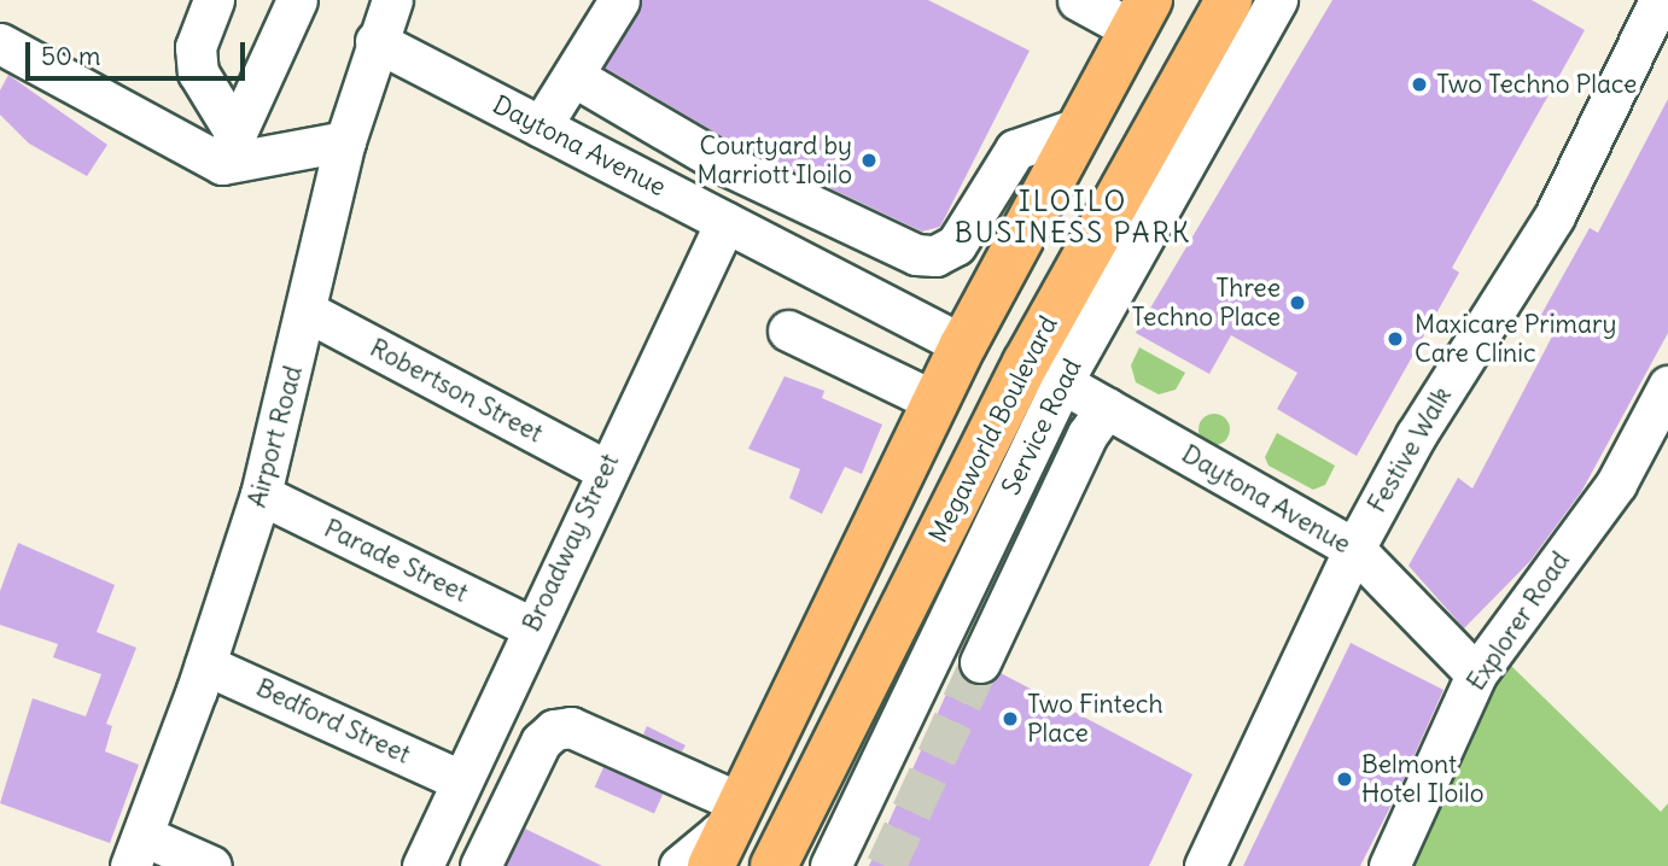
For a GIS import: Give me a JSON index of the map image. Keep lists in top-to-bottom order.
{
  "streets": {
    "main road": ["Megaworld Boulevard"],
    "street": [
      "Daytona Avenue",
      "Robertson Street",
      "Service Road",
      "Airport Road",
      "Festive Walk",
      "Broadway Street",
      "Parade Street",
      "Explorer Road",
      "Bedford Street"
    ]
  },
  "crossings": [
    ["Daytona Avenue", "Service Road"],
    ["Daytona Avenue", "Megaworld Boulevard"],
    ["Daytona Avenue", "Airport Road"],
    ["Daytona Avenue", "Festive Walk"],
    ["Daytona Avenue", "Broadway Street"],
    ["Daytona Avenue", "Explorer Road"],
    ["Robertson Street", "Airport Road"],
    ["Robertson Street", "Broadway Street"],
    ["Service Road", "Megaworld Boulevard"],
    ["Airport Road", "Parade Street"],
    ["Airport Road", "Bedford Street"],
    ["Broadway Street", "Parade Street"],
    ["Broadway Street", "Bedford Street"]
  ],
  "districts": ["ILOILO BUSINESS PARK"],
  "places": [
    "Two Techno Place",
    "Courtyard by Marriott Iloilo",
    "Three Techno Place",
    "Maxicare Primary Care Clinic",
    "Two Fintech Place",
    "Belmont Hotel Iloilo"
  ],
  "scale_bar": "50 m"
}
